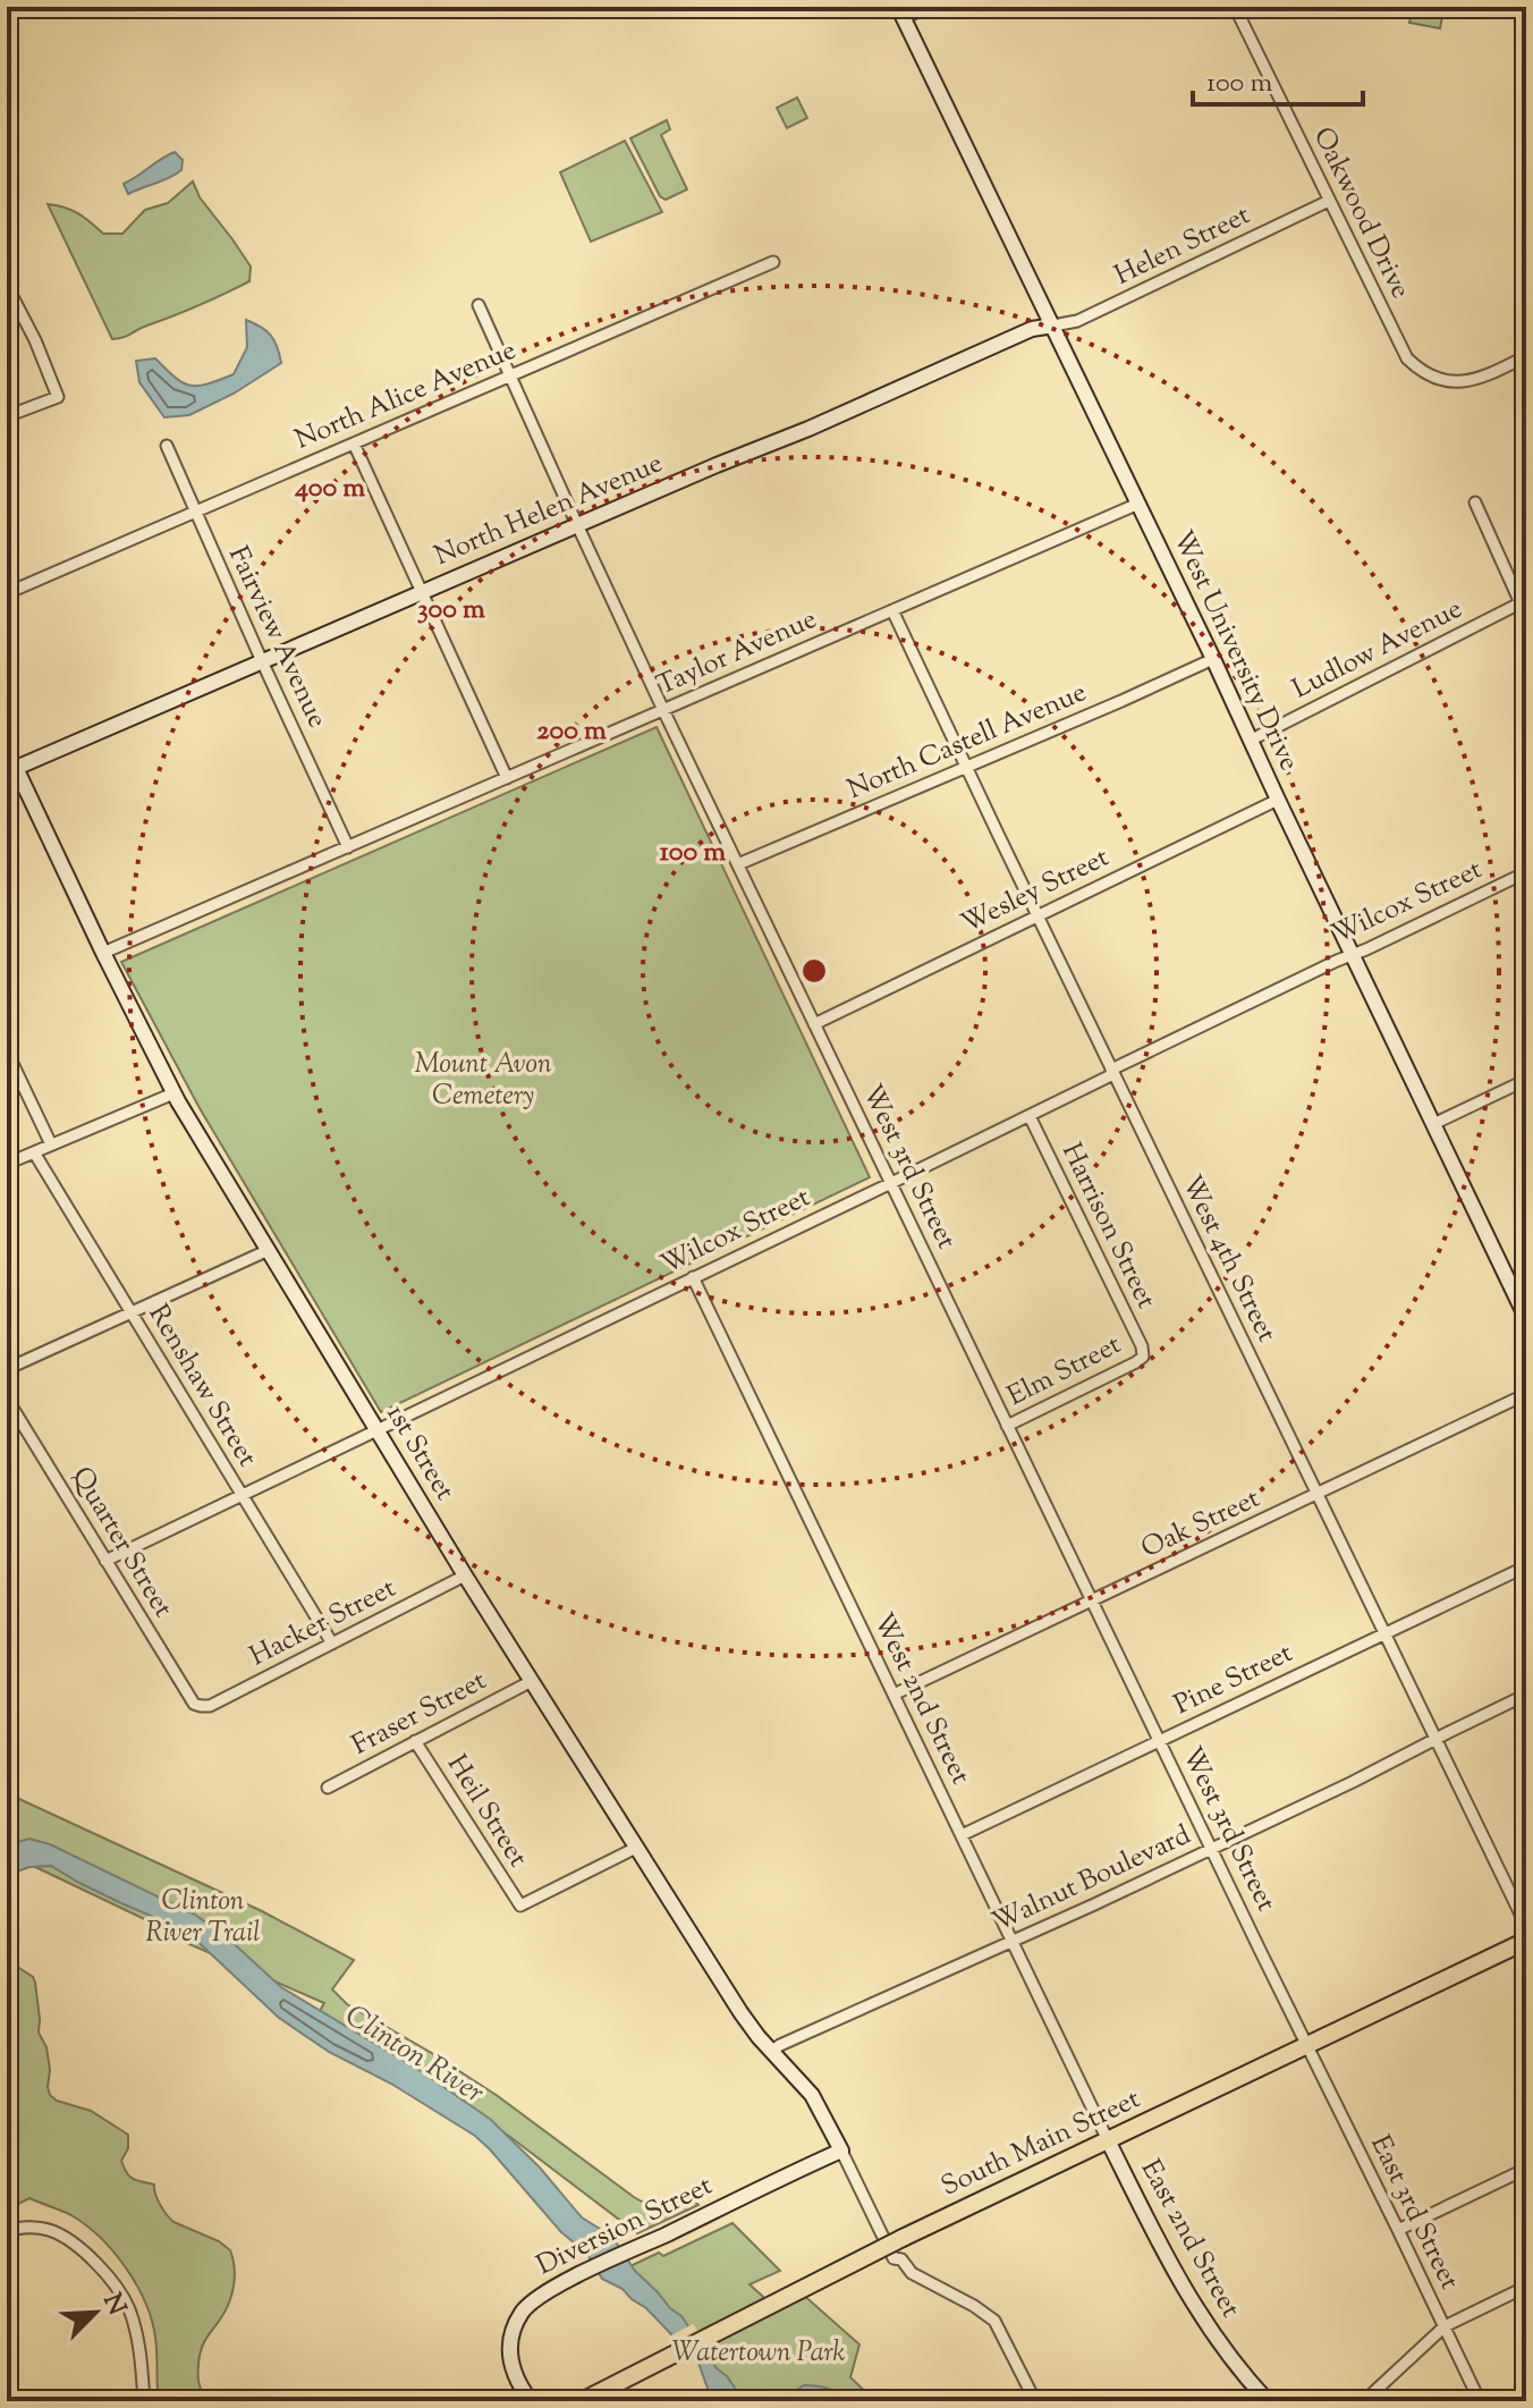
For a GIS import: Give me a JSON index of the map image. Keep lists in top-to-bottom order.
{
  "streets": {
    "main road": ["South Main Street"],
    "street": [
      "Oakwood Drive",
      "Helen Street",
      "North Alice Avenue",
      "North Helen Avenue",
      "Fairview Avenue",
      "Ludlow Avenue",
      "West University Drive",
      "Taylor Avenue",
      "North Castell Avenue",
      "Wesley Street",
      "Wilcox Street",
      "West 3rd Street",
      "Harrison Street",
      "West 4th Street",
      "Elm Street",
      "Renshaw Street",
      "1st Street",
      "Oak Street",
      "Quarter Street",
      "Hacker Street",
      "Pine Street",
      "West 2nd Street",
      "Fraser Street",
      "Heil Street",
      "Walnut Boulevard",
      "East 3rd Street",
      "Diversion Street",
      "East 2nd Street"
    ]
  },
  "crossings": [
    ["Oakwood Drive", "Helen Street"],
    ["Helen Street", "North Helen Avenue"],
    ["Helen Street", "West University Drive"],
    ["North Alice Avenue", "Fairview Avenue"],
    ["North Alice Avenue", "West 3rd Street"],
    ["North Helen Avenue", "Fairview Avenue"],
    ["North Helen Avenue", "West University Drive"],
    ["North Helen Avenue", "West 3rd Street"],
    ["North Helen Avenue", "1st Street"],
    ["Fairview Avenue", "Taylor Avenue"],
    ["Ludlow Avenue", "West University Drive"],
    ["West University Drive", "Taylor Avenue"],
    ["West University Drive", "North Castell Avenue"],
    ["West University Drive", "Wesley Street"],
    ["West University Drive", "Wilcox Street"],
    ["Taylor Avenue", "West 3rd Street"],
    ["Taylor Avenue", "West 4th Street"],
    ["Taylor Avenue", "1st Street"],
    ["North Castell Avenue", "West 3rd Street"],
    ["North Castell Avenue", "West 4th Street"],
    ["Wesley Street", "West 3rd Street"],
    ["Wesley Street", "West 4th Street"],
    ["Wilcox Street", "West 3rd Street"],
    ["Wilcox Street", "Harrison Street"],
    ["Wilcox Street", "West 4th Street"],
    ["Wilcox Street", "Renshaw Street"],
    ["Wilcox Street", "1st Street"],
    ["Wilcox Street", "Quarter Street"],
    ["Wilcox Street", "West 2nd Street"],
    ["West 3rd Street", "Elm Street"],
    ["West 3rd Street", "Oak Street"],
    ["West 3rd Street", "Pine Street"],
    ["West 3rd Street", "Walnut Boulevard"],
    ["West 3rd Street", "South Main Street"],
    ["West 3rd Street", "East 3rd Street"],
    ["Harrison Street", "Elm Street"],
    ["West 4th Street", "Oak Street"],
    ["West 4th Street", "Pine Street"],
    ["West 4th Street", "Walnut Boulevard"],
    ["Renshaw Street", "Hacker Street"],
    ["1st Street", "Hacker Street"],
    ["1st Street", "Fraser Street"],
    ["1st Street", "Heil Street"],
    ["1st Street", "Walnut Boulevard"],
    ["1st Street", "Diversion Street"],
    ["Oak Street", "West 2nd Street"],
    ["Quarter Street", "Hacker Street"],
    ["Pine Street", "West 2nd Street"],
    ["West 2nd Street", "Walnut Boulevard"],
    ["West 2nd Street", "South Main Street"],
    ["West 2nd Street", "East 2nd Street"],
    ["Fraser Street", "Heil Street"],
    ["South Main Street", "East 3rd Street"],
    ["South Main Street", "East 2nd Street"]
  ],
  "water": ["Clinton River"],
  "parks": ["Mount Avon Cemetery", "Clinton River Trail", "Watertown Park"],
  "scale_bar": "100 m",
  "north": "top right",
  "rings": [
    "400 m",
    "300 m",
    "200 m",
    "100 m"
  ]
}
